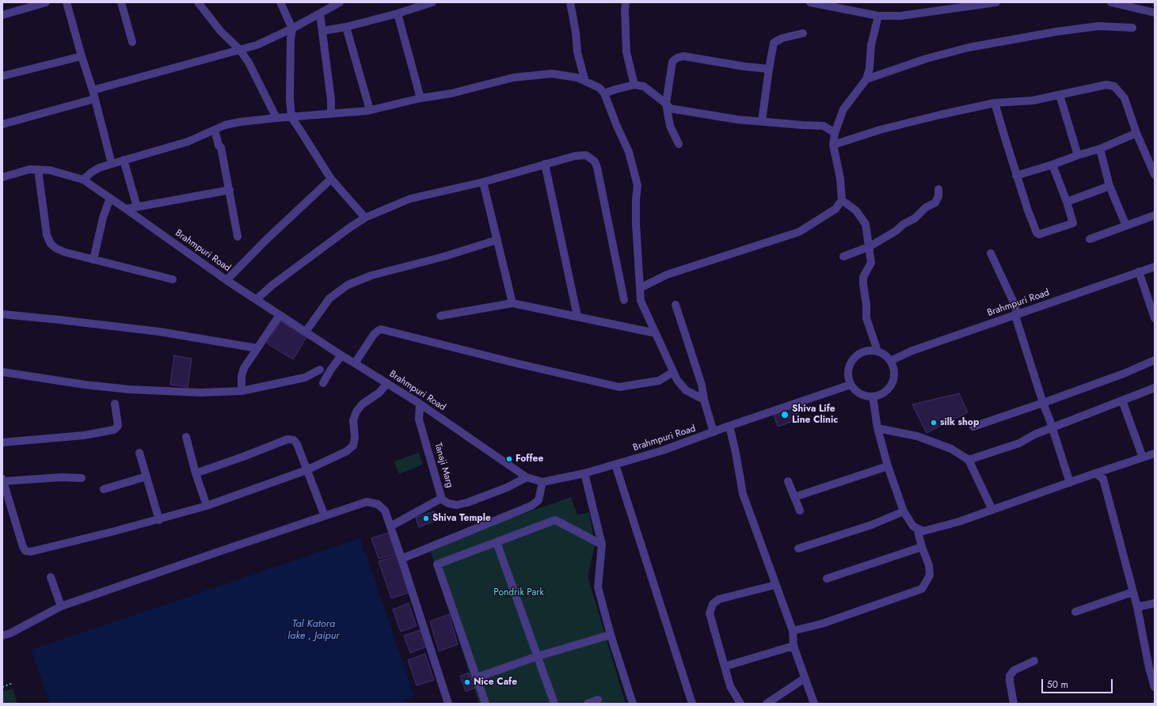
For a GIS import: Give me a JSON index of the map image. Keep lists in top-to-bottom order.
{
  "streets": {
    "street": ["Brahmpuri Road", "Tanaji Marg"]
  },
  "crossings": [
    ["Brahmpuri Road", "Tanaji Marg"]
  ],
  "water": ["Tal Katora lake , Jaipur"],
  "parks": ["Pondrik Park"],
  "places": [
    "Shiva Life Line Clinic",
    "silk shop",
    "Foffee",
    "Shiva Temple",
    "Nice Cafe"
  ],
  "scale_bar": "50 m"
}
